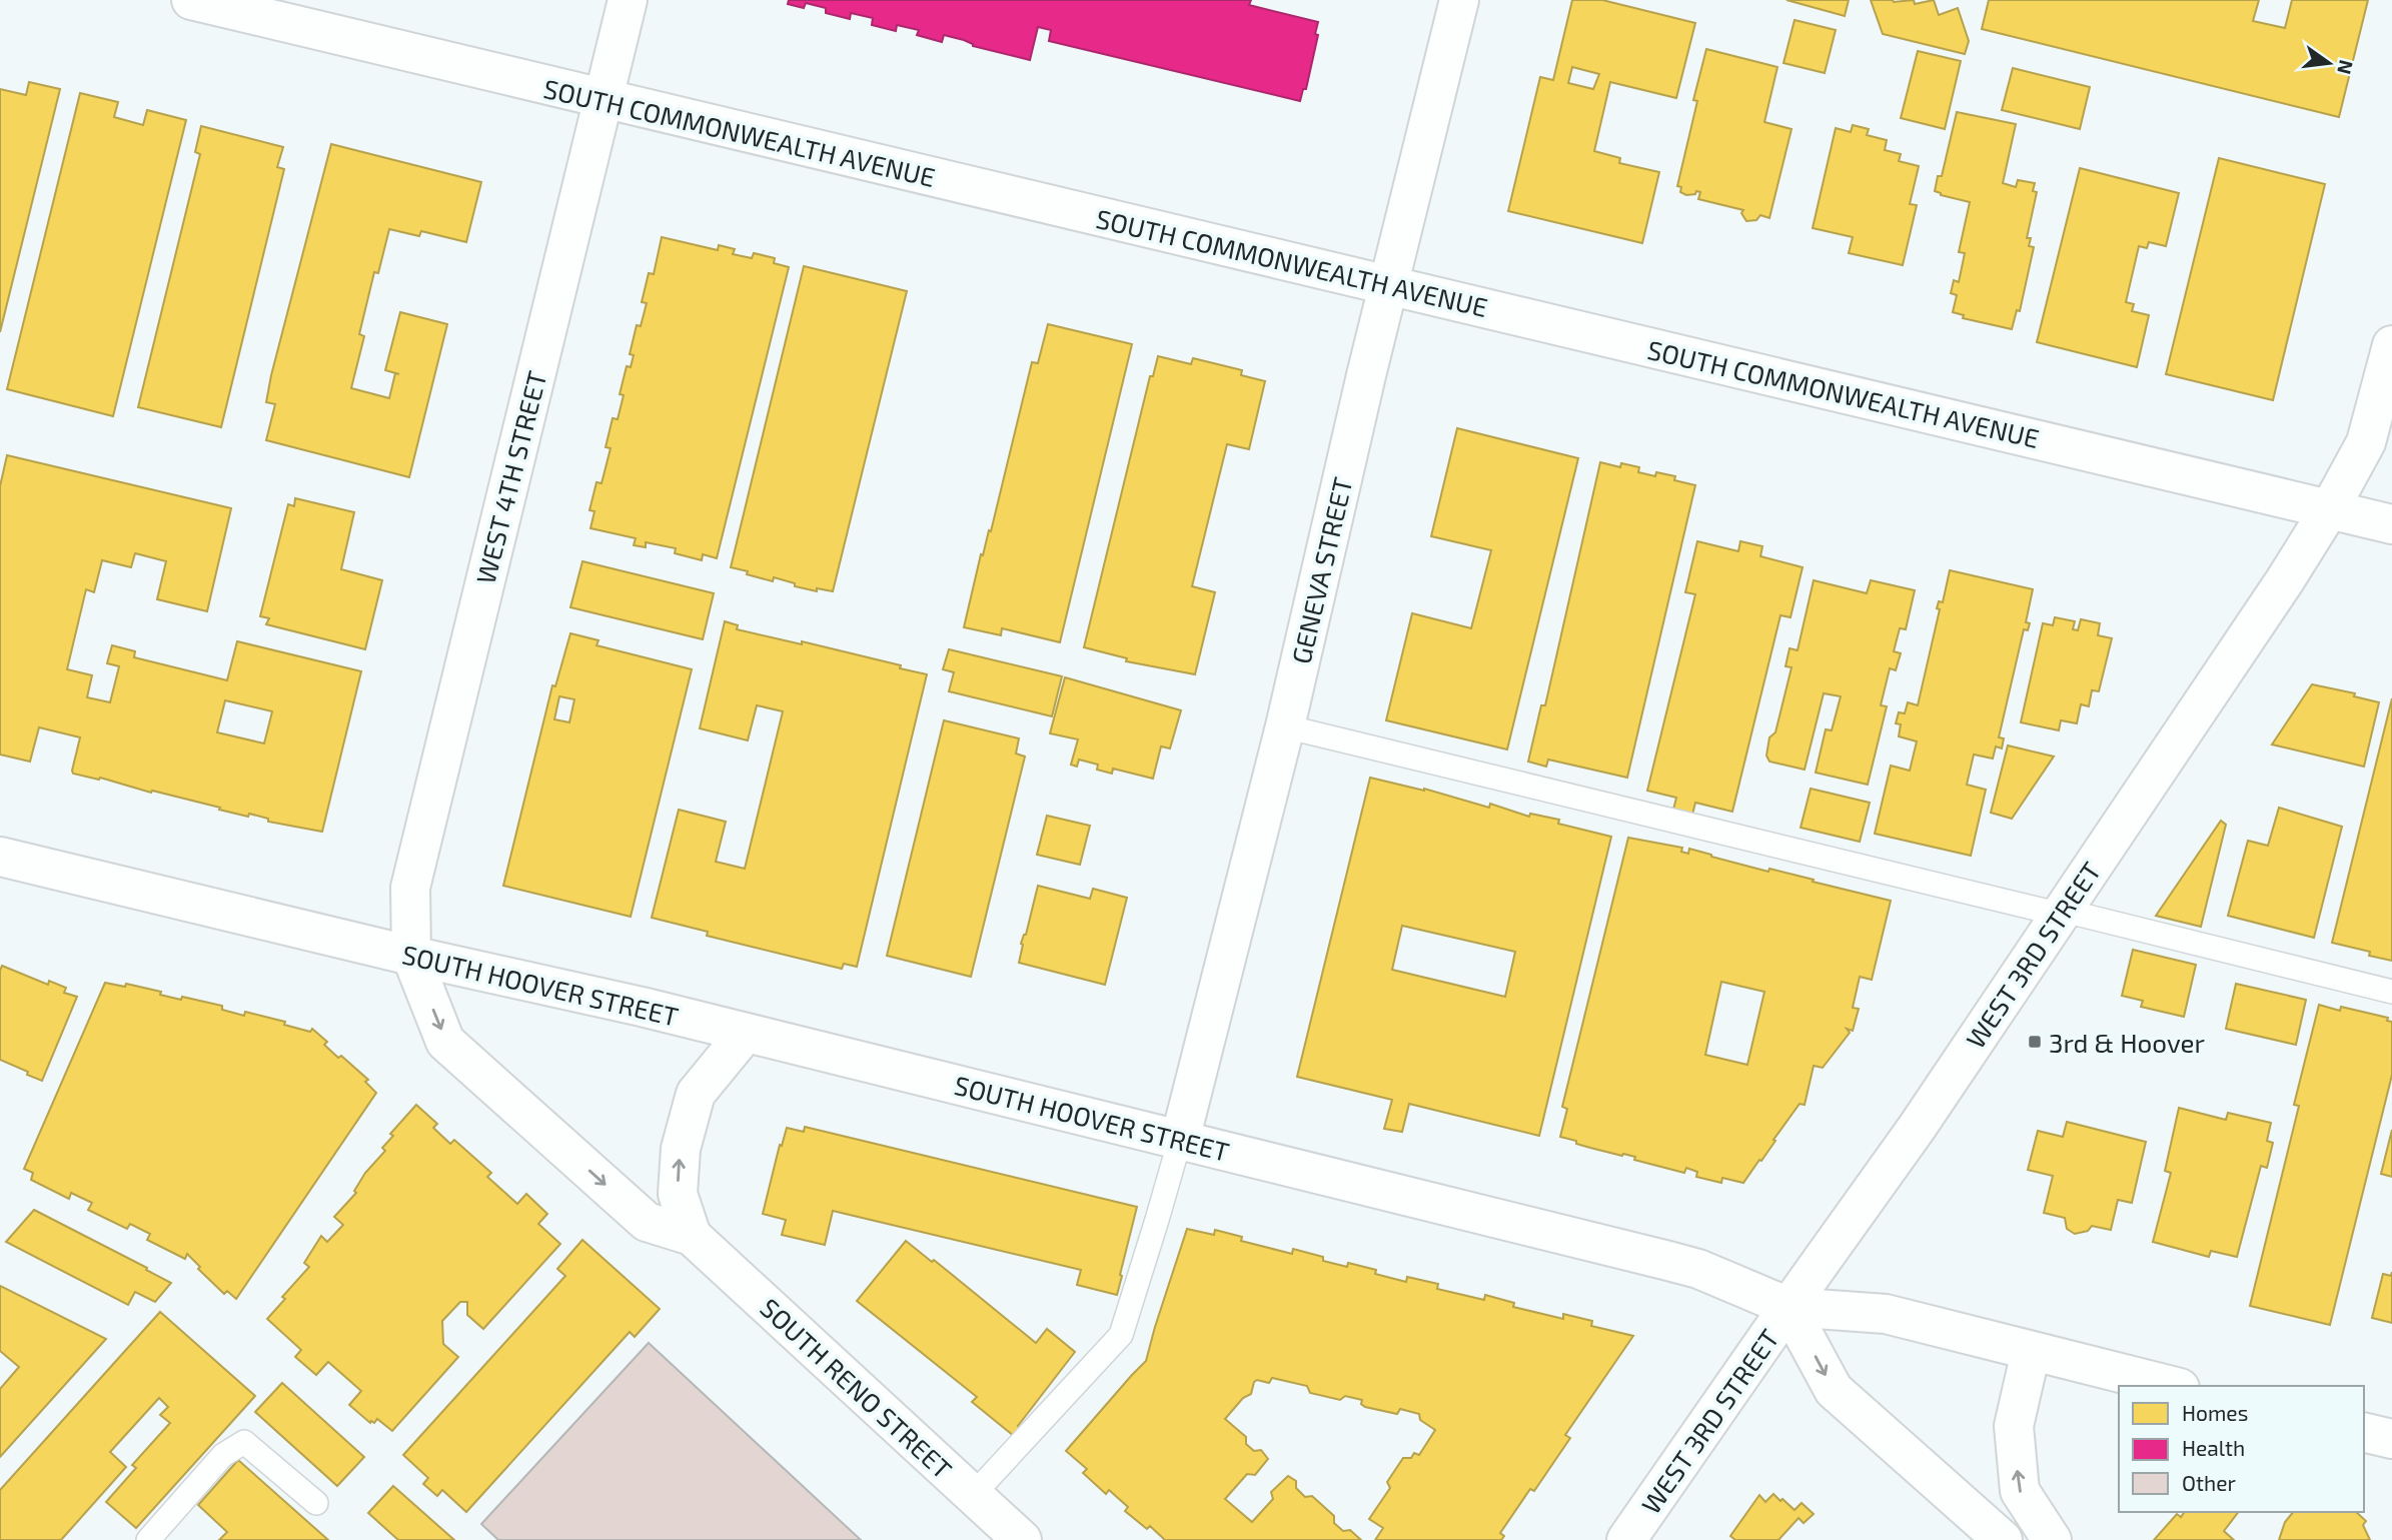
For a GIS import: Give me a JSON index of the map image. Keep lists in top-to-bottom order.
{
  "streets": {
    "street": [
      "SOUTH COMMONWEALTH AVENUE",
      "WEST 4TH STREET",
      "GENEVA STREET",
      "WEST 3RD STREET",
      "SOUTH HOOVER STREET",
      "SOUTH RENO STREET"
    ]
  },
  "crossings": [
    ["SOUTH COMMONWEALTH AVENUE", "WEST 4TH STREET"],
    ["SOUTH COMMONWEALTH AVENUE", "GENEVA STREET"],
    ["SOUTH COMMONWEALTH AVENUE", "WEST 3RD STREET"],
    ["WEST 4TH STREET", "SOUTH HOOVER STREET"],
    ["WEST 4TH STREET", "SOUTH RENO STREET"],
    ["GENEVA STREET", "SOUTH HOOVER STREET"],
    ["WEST 3RD STREET", "SOUTH HOOVER STREET"],
    ["SOUTH HOOVER STREET", "SOUTH RENO STREET"]
  ],
  "places": {
    "transit": ["3rd & Hoover"]
  },
  "legend": ["Homes", "Health", "Other"],
  "north": "right"
}
